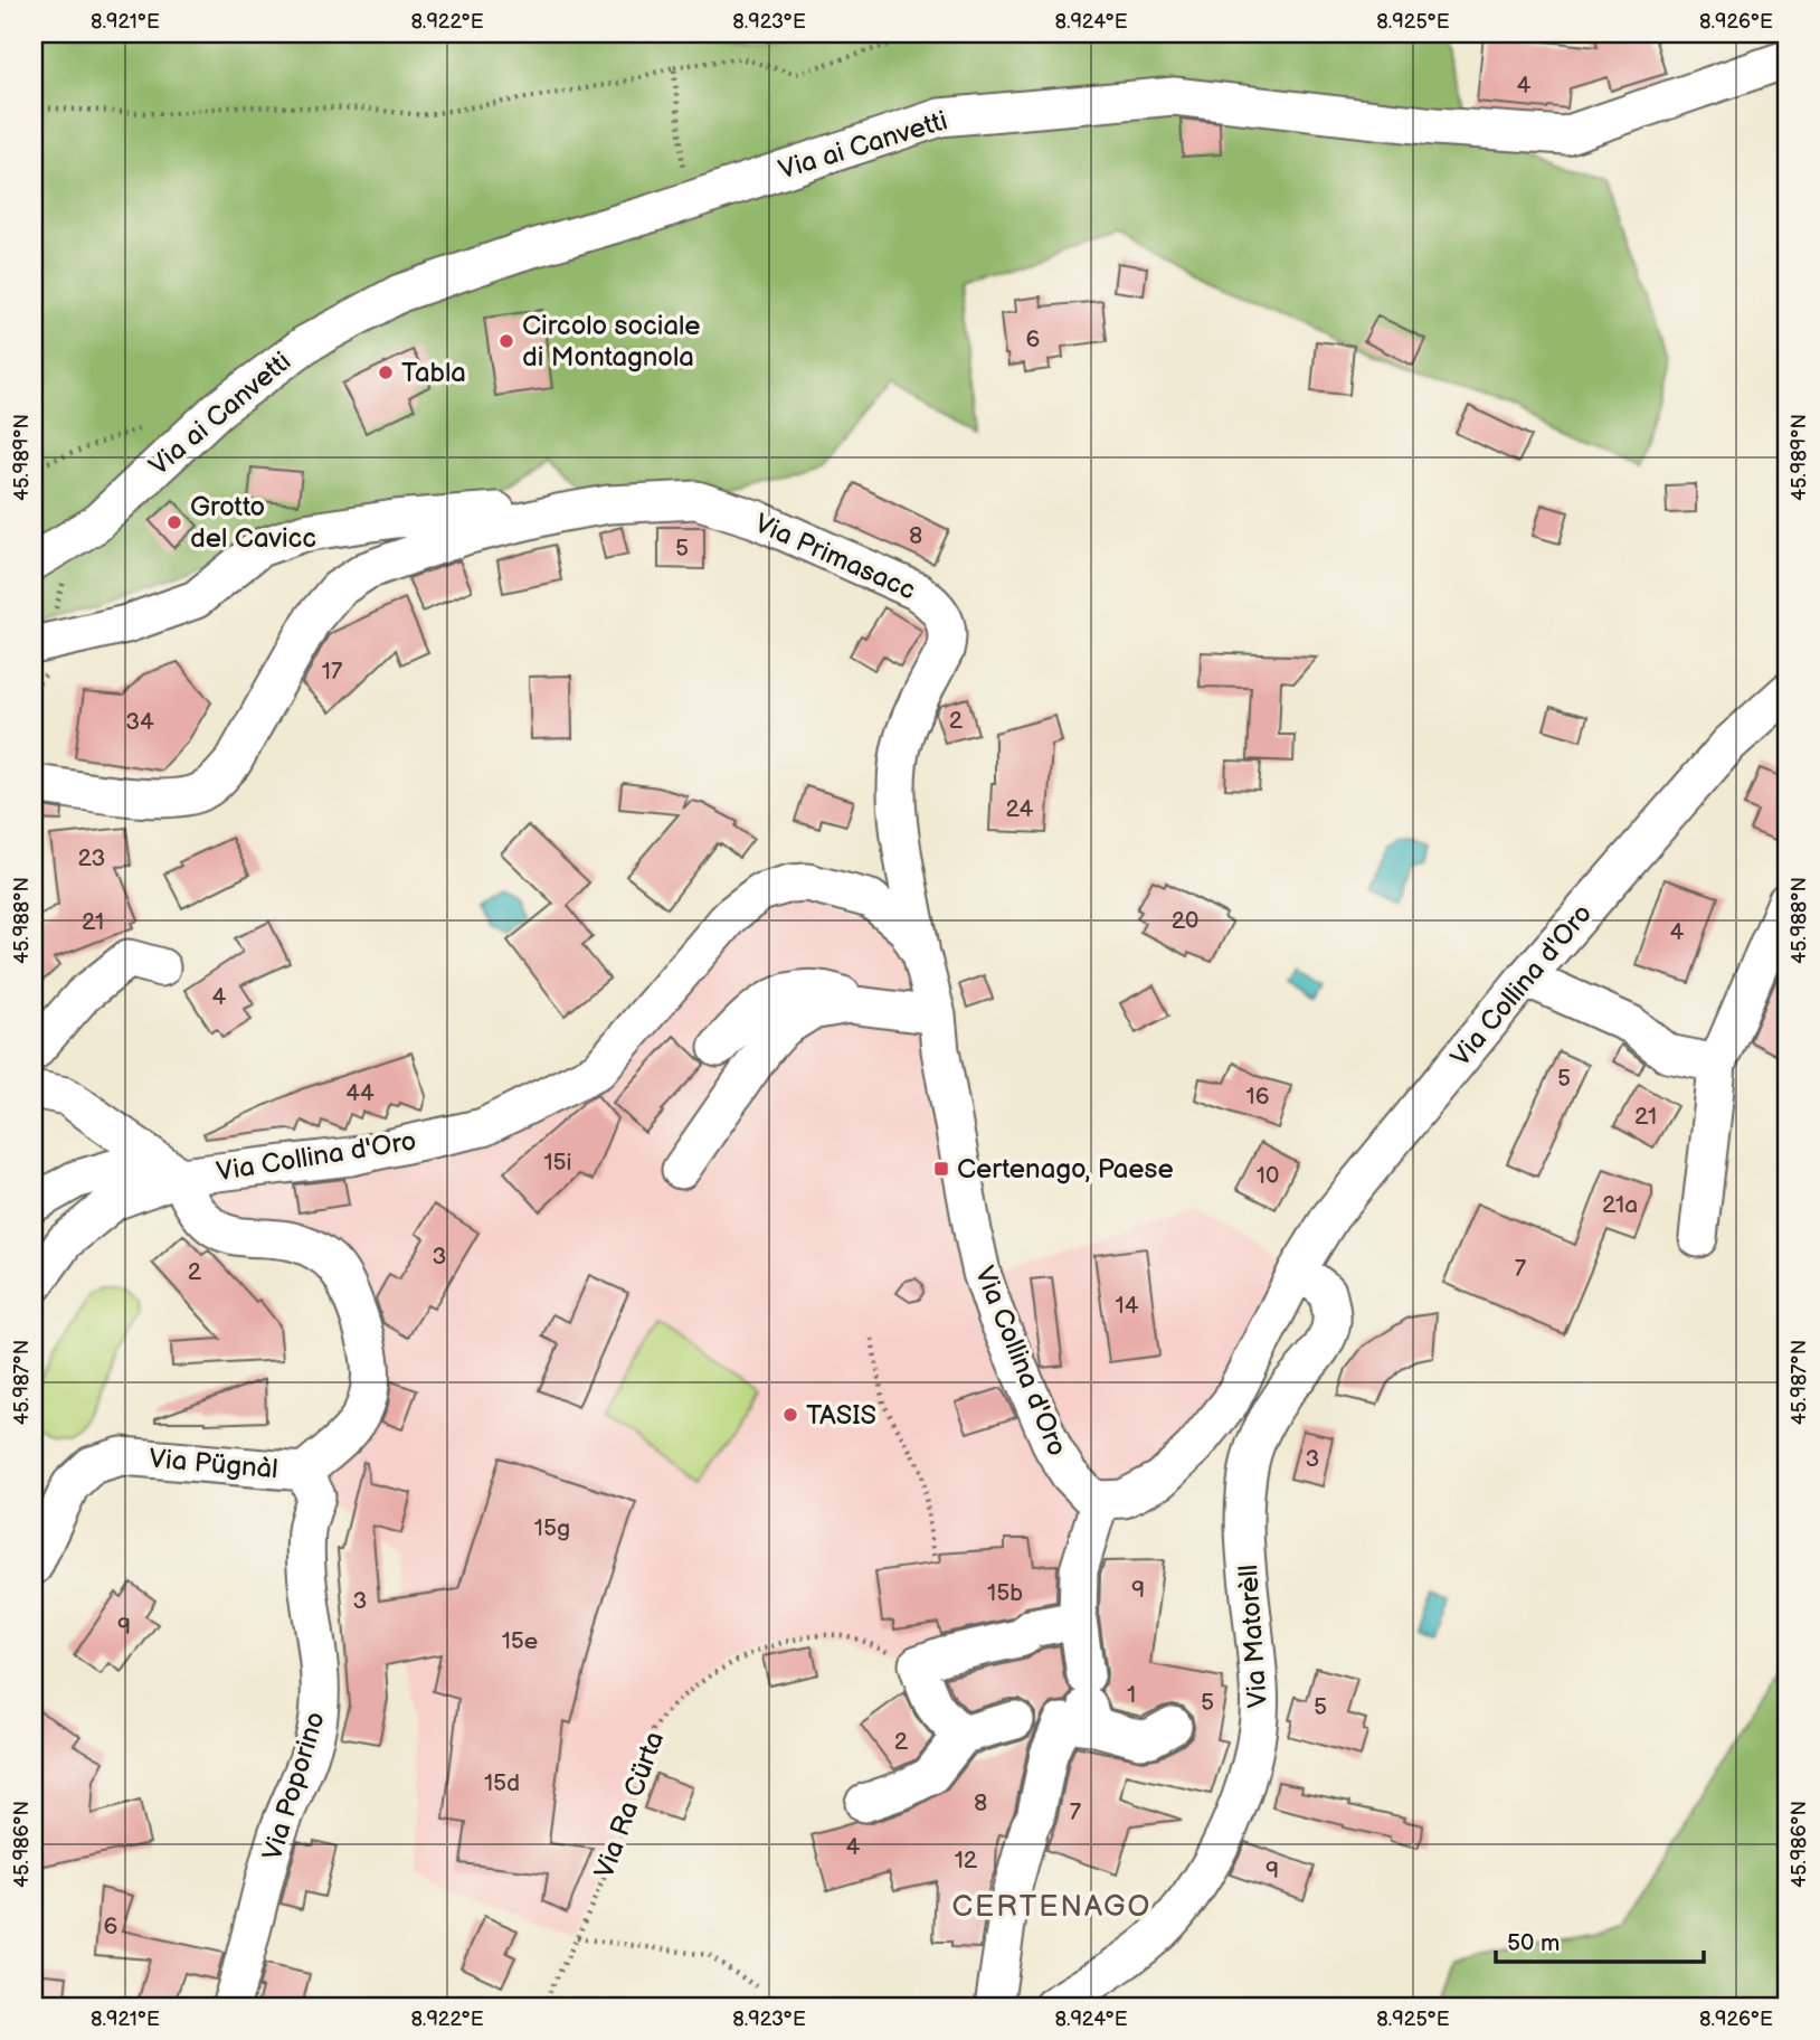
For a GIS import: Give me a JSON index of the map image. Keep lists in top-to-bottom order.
{
  "streets": {
    "street": [
      "Via ai Canvetti",
      "Via Primasacc",
      "Via Collina d'Oro",
      "Via Pügnàl",
      "Via Matorèll",
      "Via Poporino"
    ],
    "path": ["Via Ra Cürta"]
  },
  "crossings": [
    ["Via Primasacc", "Via Collina d'Oro"],
    ["Via Collina d'Oro", "Via Pügnàl"],
    ["Via Collina d'Oro", "Via Matorèll"],
    ["Via Pügnàl", "Via Poporino"]
  ],
  "districts": ["CERTENAGO"],
  "places": {
    "other": [
      "Circolo sociale di Montagnola",
      "Tabla",
      "Grotto del Cavicc",
      "TASIS"
    ],
    "transit": ["Certenago, Paese"]
  },
  "house_numbers": [
    "4",
    "6",
    "8",
    "5",
    "17",
    "2",
    "34",
    "24",
    "23",
    "20",
    "21",
    "4",
    "4",
    "5",
    "44",
    "16",
    "21",
    "15i",
    "10",
    "21a",
    "3",
    "7",
    "2",
    "14",
    "3",
    "15g",
    "9",
    "15b",
    "3",
    "9",
    "15e",
    "1",
    "5",
    "5",
    "2",
    "15d",
    "8",
    "7",
    "4",
    "12",
    "9",
    "6"
  ],
  "scale_bar": "50 m",
  "coordinates": [
    "8.921°E",
    "8.922°E",
    "8.923°E",
    "8.924°E",
    "8.925°E",
    "8.926°E",
    "45.989°N",
    "45.988°N",
    "45.987°N",
    "45.986°N"
  ]
}
